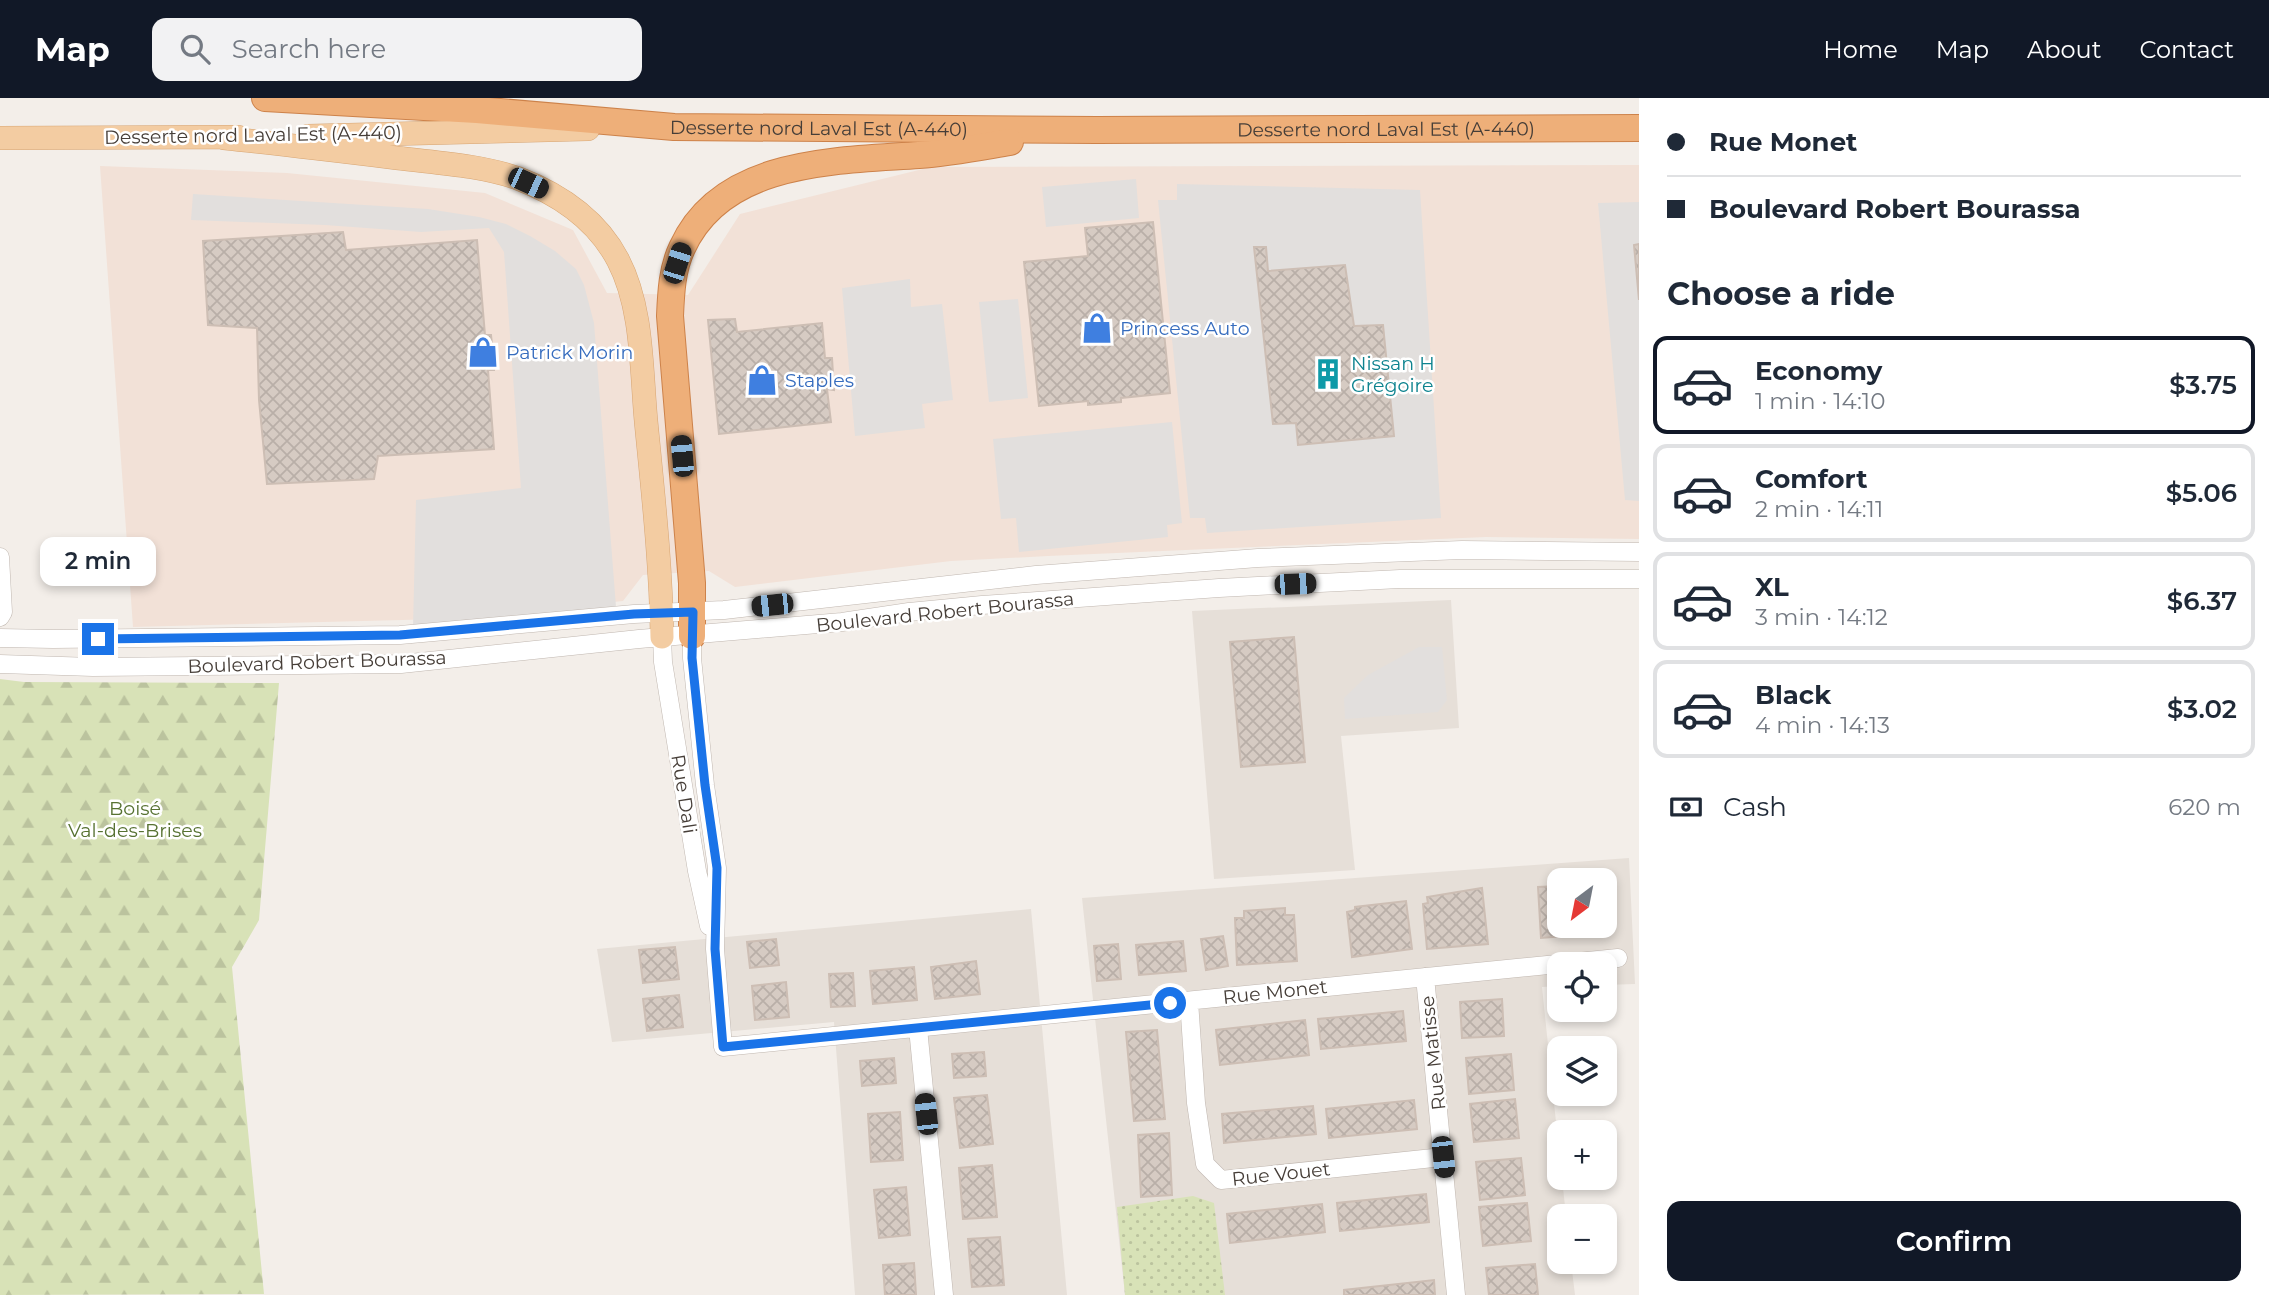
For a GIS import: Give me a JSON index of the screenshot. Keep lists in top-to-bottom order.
{
  "streets": {
    "highway": ["Desserte nord Laval Est (A-440)"],
    "street": [
      "Boulevard Robert Bourassa",
      "Rue Dali",
      "Rue Monet",
      "Rue Matisse",
      "Rue Vouet"
    ]
  },
  "crossings": [
    ["Boulevard Robert Bourassa", "Rue Dali"],
    ["Rue Dali", "Rue Monet"],
    ["Rue Monet", "Rue Matisse"],
    ["Rue Monet", "Rue Vouet"],
    ["Rue Matisse", "Rue Vouet"]
  ],
  "parks": ["Boisé Val-des-Brises"],
  "places": {
    "shop": ["Princess Auto", "Patrick Morin", "Staples"],
    "building": ["Nissan H Grégoire"]
  },
  "north": "bottom left",
  "page": {
    "header": "Map",
    "search": "Search here",
    "nav": [
      "Home",
      "Map",
      "About",
      "Contact"
    ],
    "banner": ["Rue Monet", "Boulevard Robert Bourassa"],
    "heading": "Choose a ride",
    "list": [
      {
        "name": "Economy",
        "note": "1 min · 14:10",
        "value": "$3.75"
      },
      {
        "name": "Comfort",
        "note": "2 min · 14:11",
        "value": "$5.06"
      },
      {
        "name": "XL",
        "note": "3 min · 14:12",
        "value": "$6.37"
      },
      {
        "name": "Black",
        "note": "4 min · 14:13",
        "value": "$3.02"
      }
    ],
    "bubble": "2 min",
    "pay": ["Cash", "620 m"],
    "map_buttons": ["+", "−"],
    "buttons": "Confirm"
  }
}
